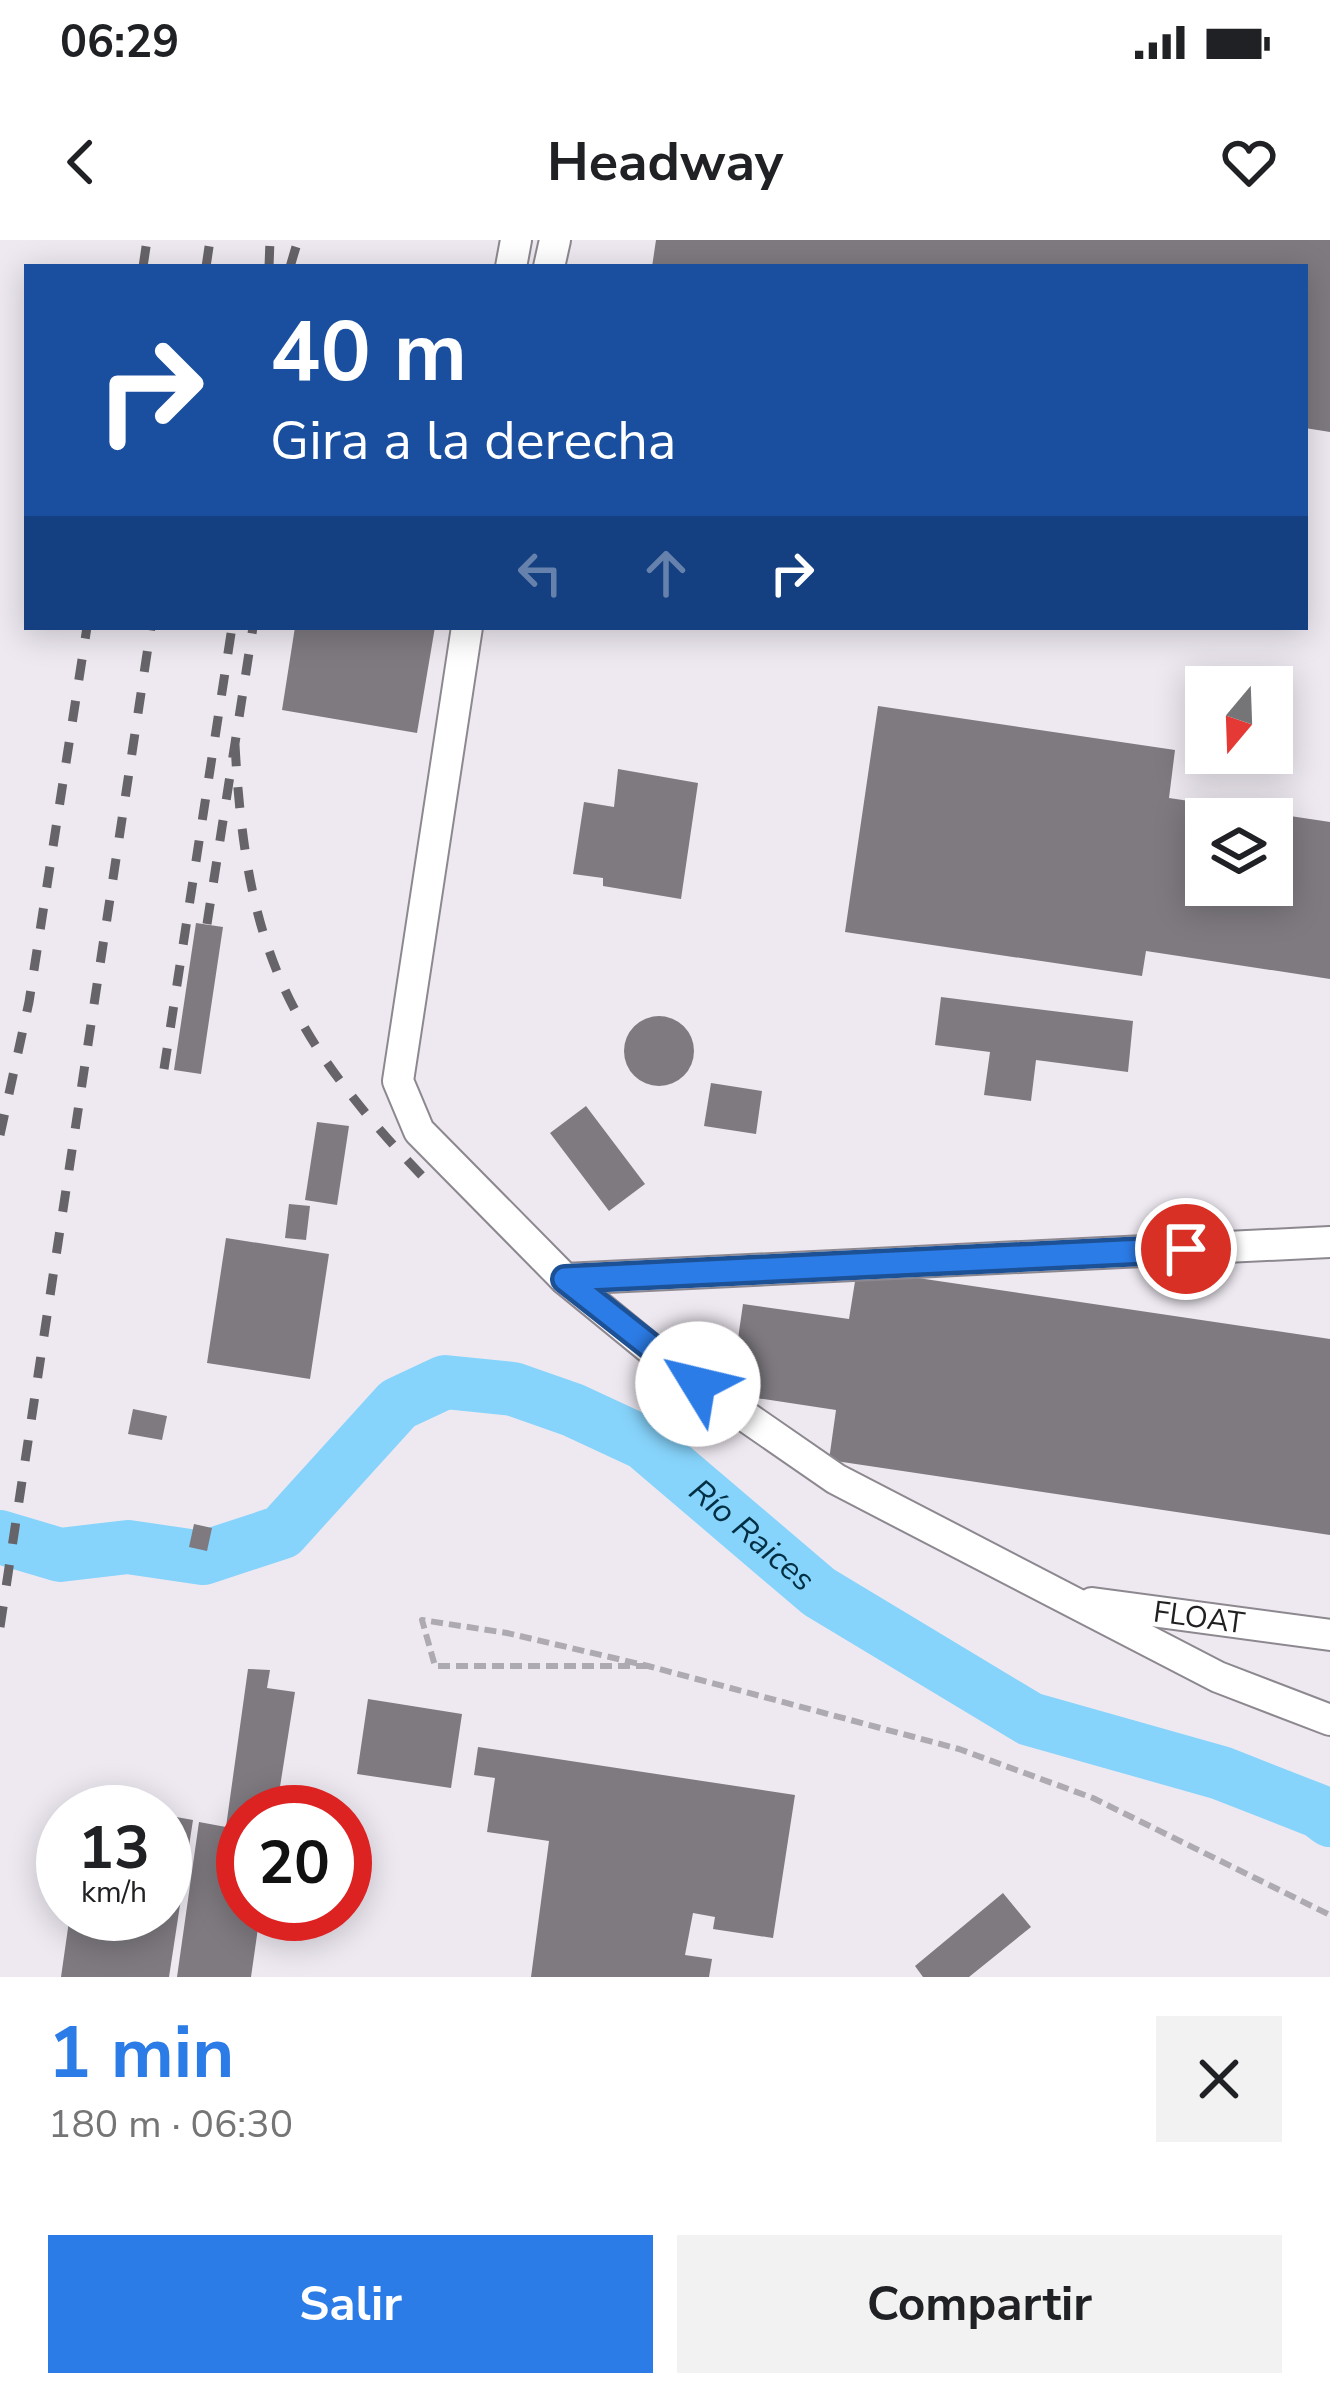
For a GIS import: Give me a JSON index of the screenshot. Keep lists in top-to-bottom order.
{
  "streets": {
    "lane": ["FLOAT"]
  },
  "water": ["Río Raices"],
  "north": "bottom",
  "page": {
    "status": "06:29",
    "header": "Headway",
    "turn": ["40 m", "Gira a la derecha"],
    "speed": "13 km/h",
    "limit": "20",
    "heading": ["1 min", "180 m · 06:30"],
    "buttons": ["Salir", "Compartir"]
  }
}
